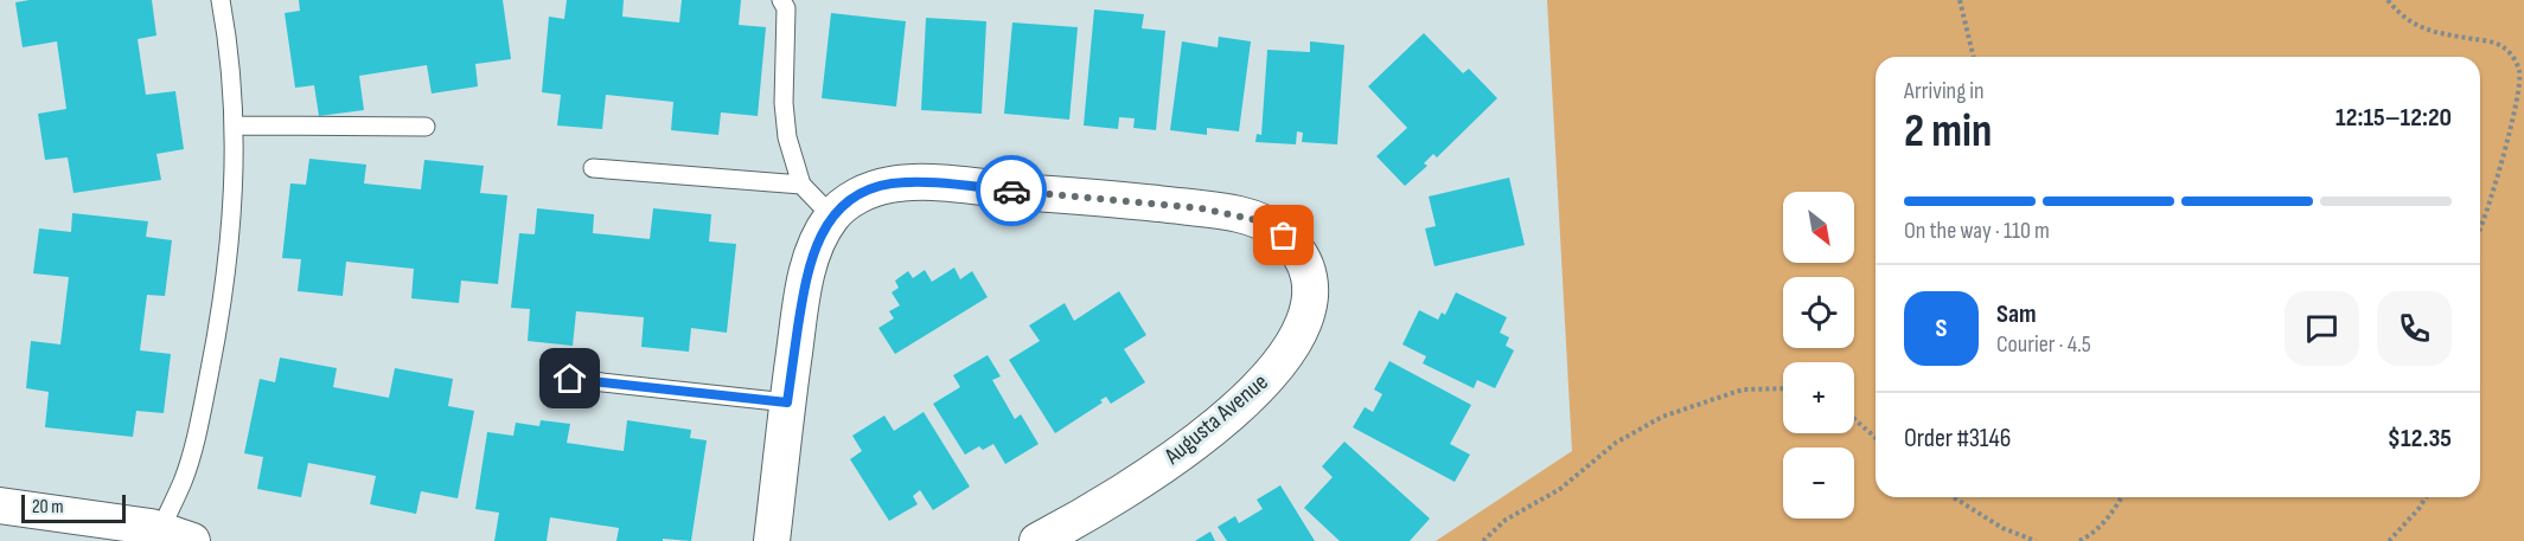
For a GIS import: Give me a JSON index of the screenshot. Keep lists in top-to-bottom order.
{
  "streets": {
    "street": ["Augusta Avenue"]
  },
  "scale_bar": "20 m",
  "north": "bottom right",
  "page": {
    "heading": ["2 min", "Arriving in", "12:15–12:20"],
    "panel": [
      "Sam",
      "Courier · 4.5",
      "Order #3146",
      "$12.35"
    ],
    "bar": "On the way · 110 m",
    "map_buttons": ["+", "−"],
    "round": "S",
    "scale": "20 m"
  }
}
